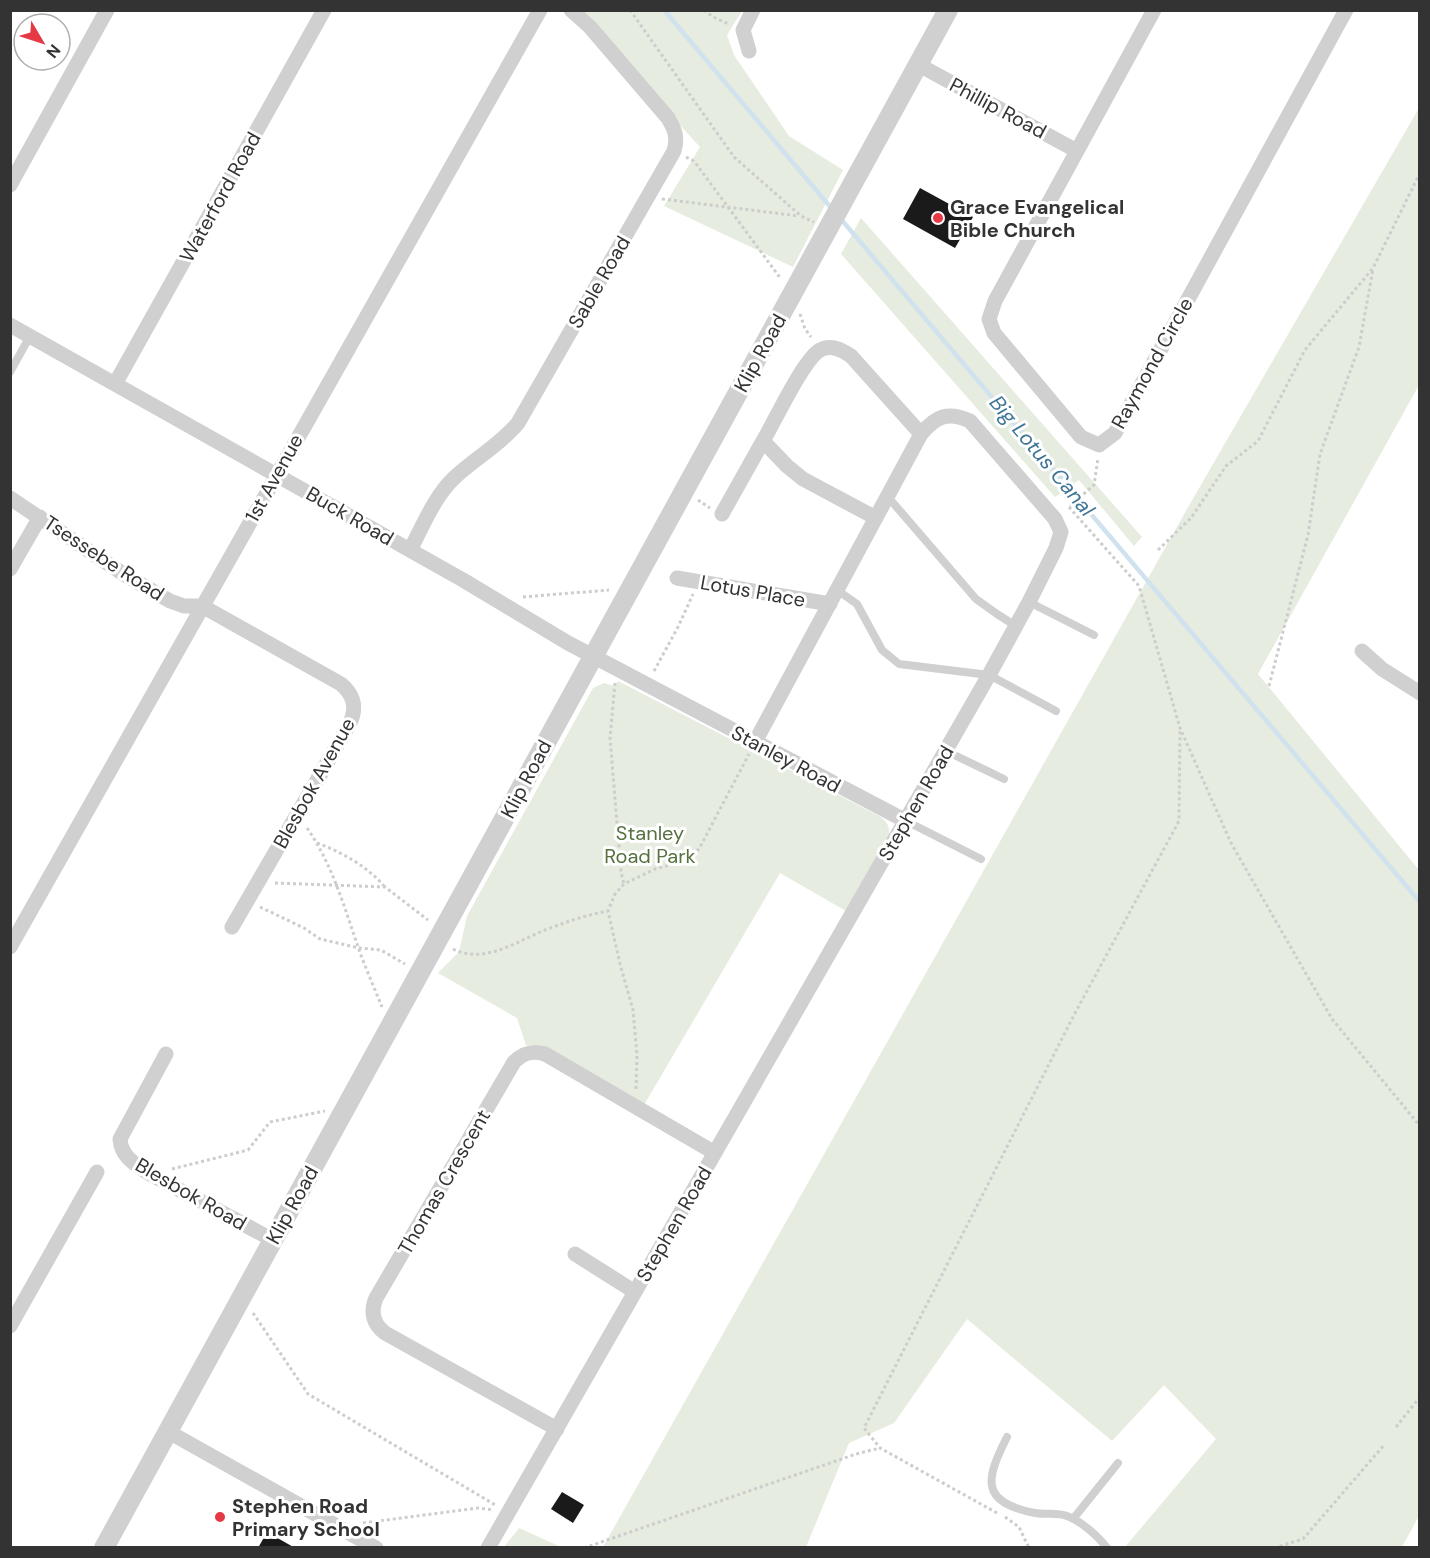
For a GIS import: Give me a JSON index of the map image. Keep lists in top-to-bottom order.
{
  "streets": {
    "street": [
      "Phillip Road",
      "Waterford Road",
      "Sable Road",
      "Klip Road",
      "Raymond Circle",
      "1st Avenue",
      "Buck Road",
      "Tsessebe Road",
      "Lotus Place",
      "Stanley Road",
      "Blesbok Avenue",
      "Stephen Road",
      "Thomas Crescent",
      "Blesbok Road"
    ]
  },
  "crossings": [
    ["Phillip Road", "Klip Road"],
    ["Phillip Road", "Raymond Circle"],
    ["Waterford Road", "Buck Road"],
    ["Sable Road", "Buck Road"],
    ["Klip Road", "Buck Road"],
    ["Klip Road", "Stanley Road"],
    ["Klip Road", "Blesbok Road"],
    ["1st Avenue", "Buck Road"],
    ["1st Avenue", "Tsessebe Road"],
    ["1st Avenue", "Blesbok Avenue"],
    ["Buck Road", "Stanley Road"],
    ["Tsessebe Road", "Blesbok Avenue"],
    ["Lotus Place", "Stephen Road"],
    ["Stanley Road", "Stephen Road"],
    ["Stephen Road", "Thomas Crescent"]
  ],
  "water": ["Big Lotus Canal"],
  "parks": ["Stanley Road Park"],
  "places": ["Grace Evangelical Bible Church", "Stephen Road Primary School"],
  "north": "bottom right"
}
